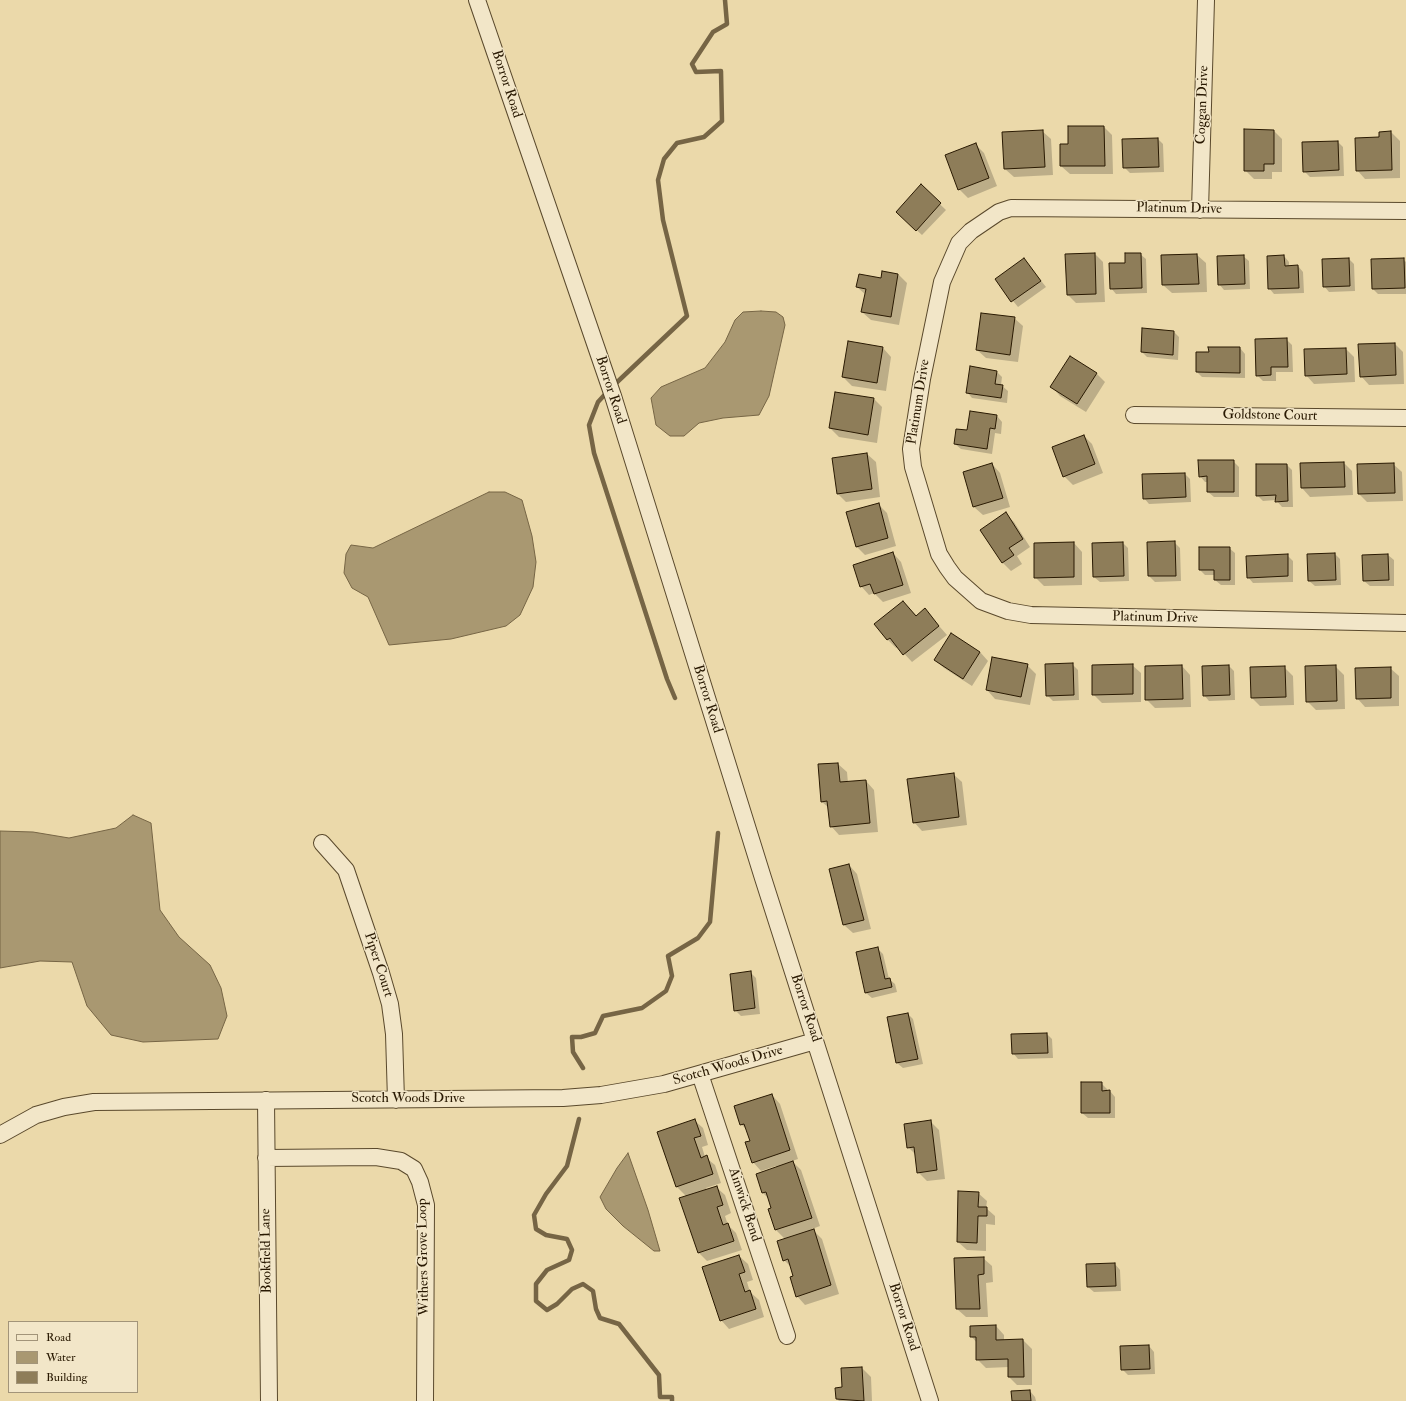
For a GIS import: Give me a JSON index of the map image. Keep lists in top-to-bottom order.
{
  "streets": {
    "street": [
      "Borror Road",
      "Coggan Drive",
      "Platinum Drive",
      "Goldstone Court",
      "Piper Court",
      "Scotch Woods Drive",
      "Ainwick Bend",
      "Bookfield Lane",
      "Withers Grove Loop"
    ]
  },
  "crossings": [
    ["Borror Road", "Scotch Woods Drive"],
    ["Coggan Drive", "Platinum Drive"],
    ["Piper Court", "Scotch Woods Drive"],
    ["Scotch Woods Drive", "Ainwick Bend"],
    ["Scotch Woods Drive", "Bookfield Lane"],
    ["Bookfield Lane", "Withers Grove Loop"]
  ],
  "legend": ["Road", "Water", "Building"]
}
